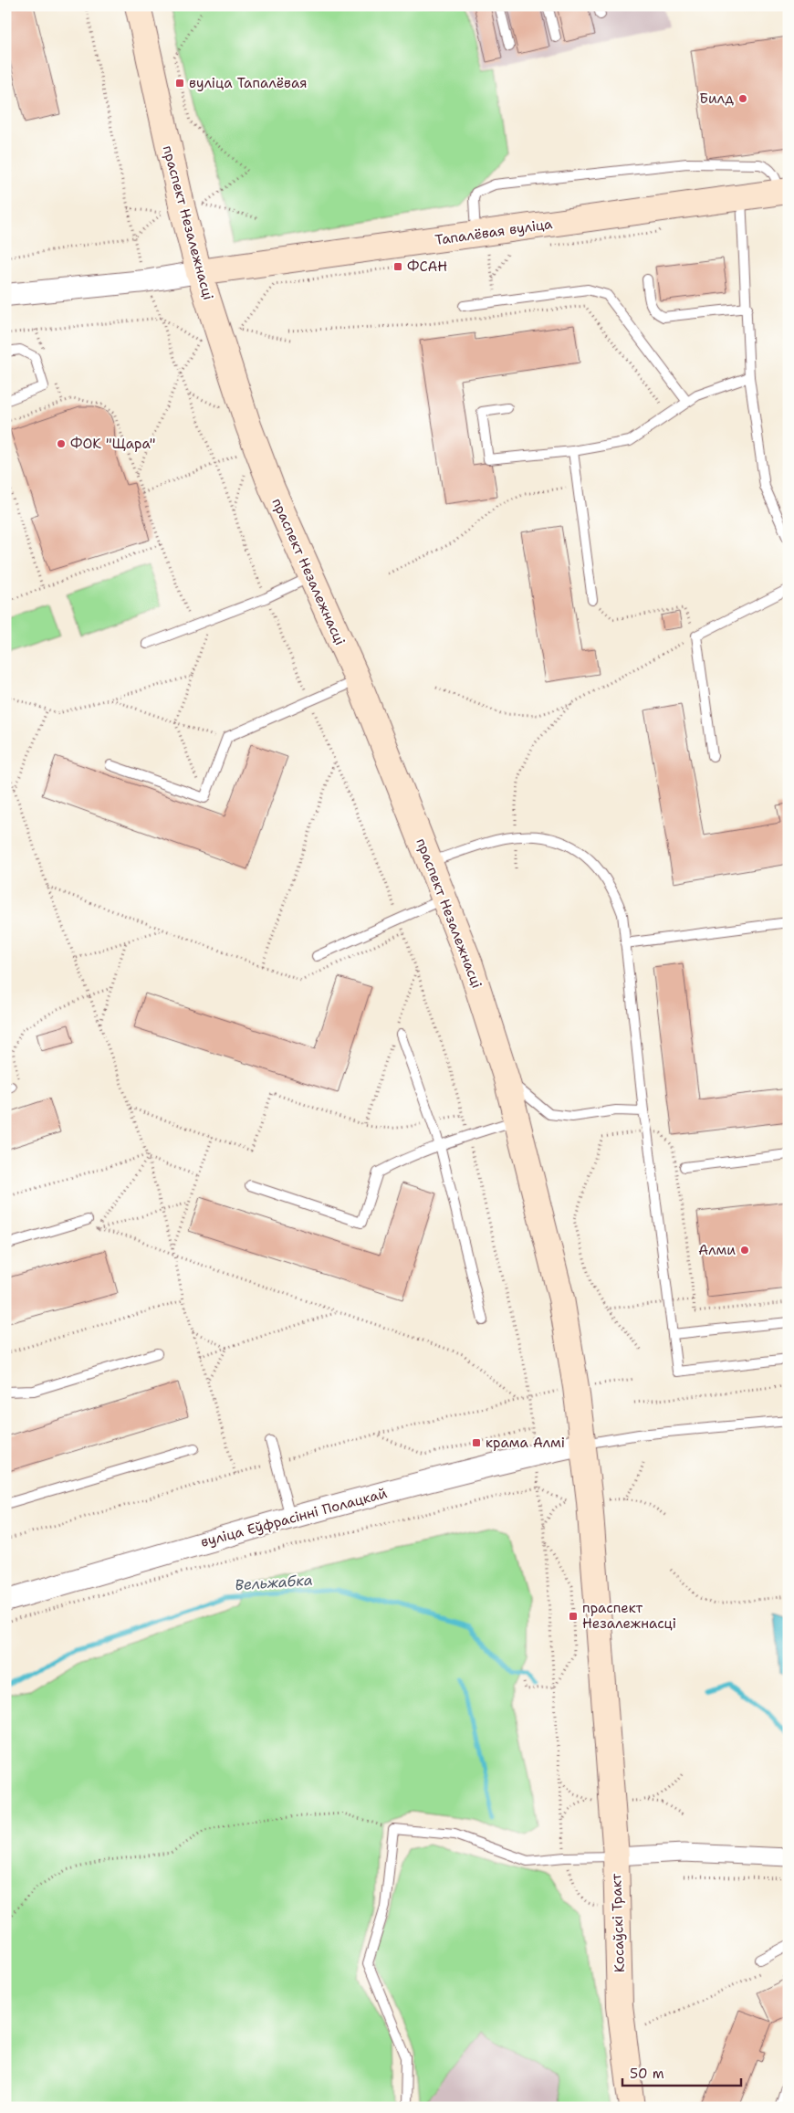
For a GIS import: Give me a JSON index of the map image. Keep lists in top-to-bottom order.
{
  "streets": {
    "main road": ["праспект Незалежнасці", "Тапалёвая вуліца", "Косаўскі Тракт"],
    "street": ["вуліца Еўфрасінні Полацкай"]
  },
  "crossings": [
    ["праспект Незалежнасці", "Тапалёвая вуліца"],
    ["праспект Незалежнасці", "вуліца Еўфрасінні Полацкай"],
    ["праспект Незалежнасці", "Косаўскі Тракт"]
  ],
  "water": ["Вельжабка"],
  "places": {
    "transit": [
      "вуліца Тапалёвая",
      "ФСАН",
      "крама Алмі",
      "праспект Незалежнасці"
    ],
    "other": ["Билд", "ФОК \"Щара\"", "Алми"]
  },
  "scale_bar": "50 m"
}
